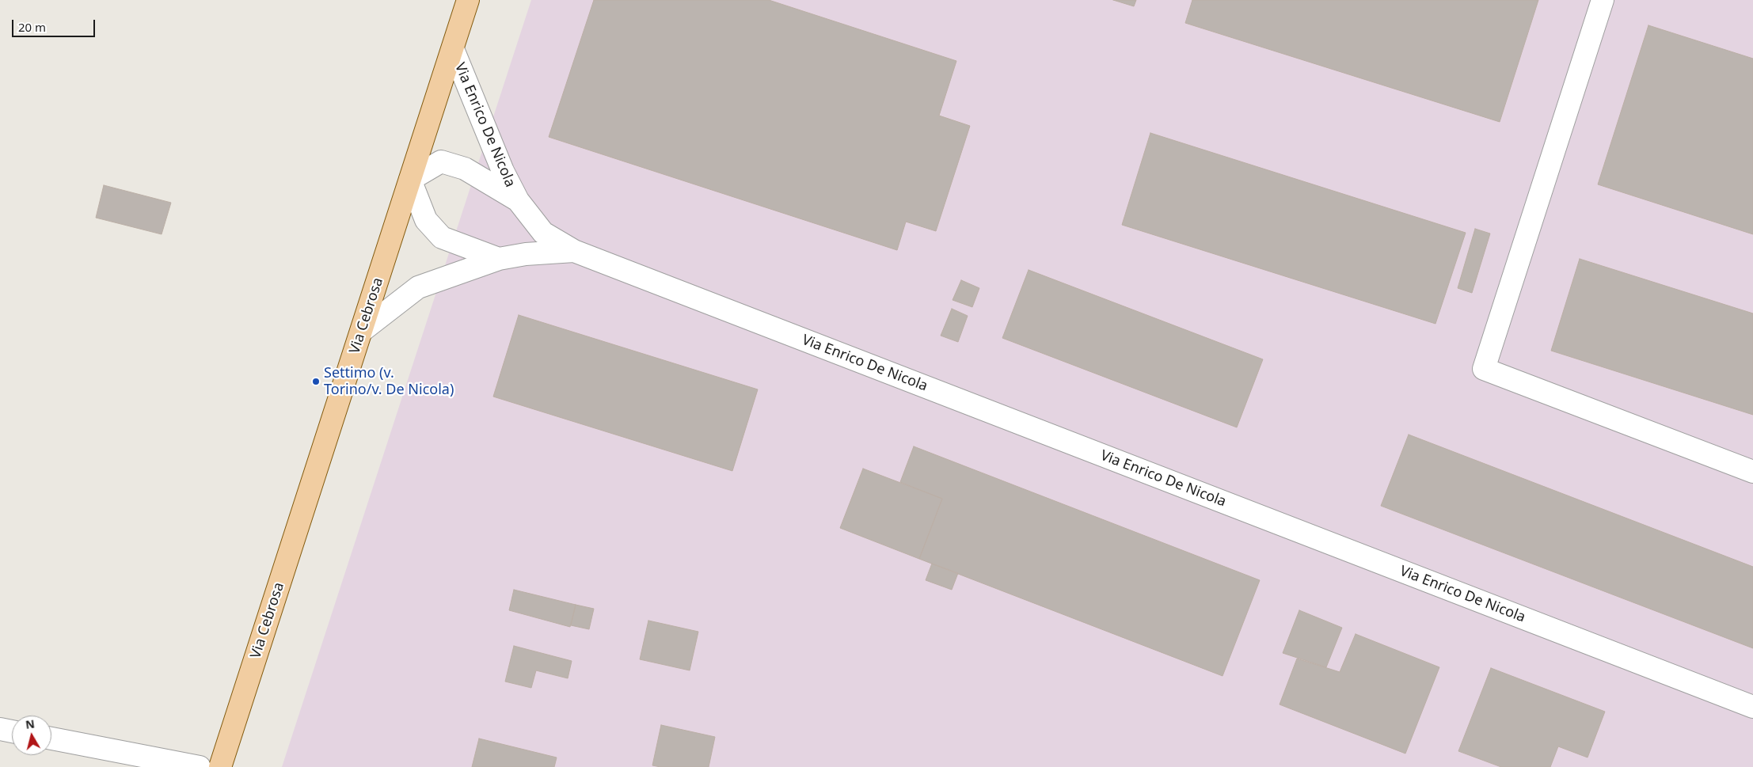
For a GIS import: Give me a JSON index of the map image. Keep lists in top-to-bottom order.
{
  "streets": {
    "main road": ["Via Cebrosa"],
    "street": ["Via Enrico De Nicola"]
  },
  "crossings": [
    ["Via Enrico De Nicola", "Via Cebrosa"]
  ],
  "places": ["Settimo (v. Torino/v. De Nicola)"],
  "scale_bar": "20 m",
  "north": "top"
}
